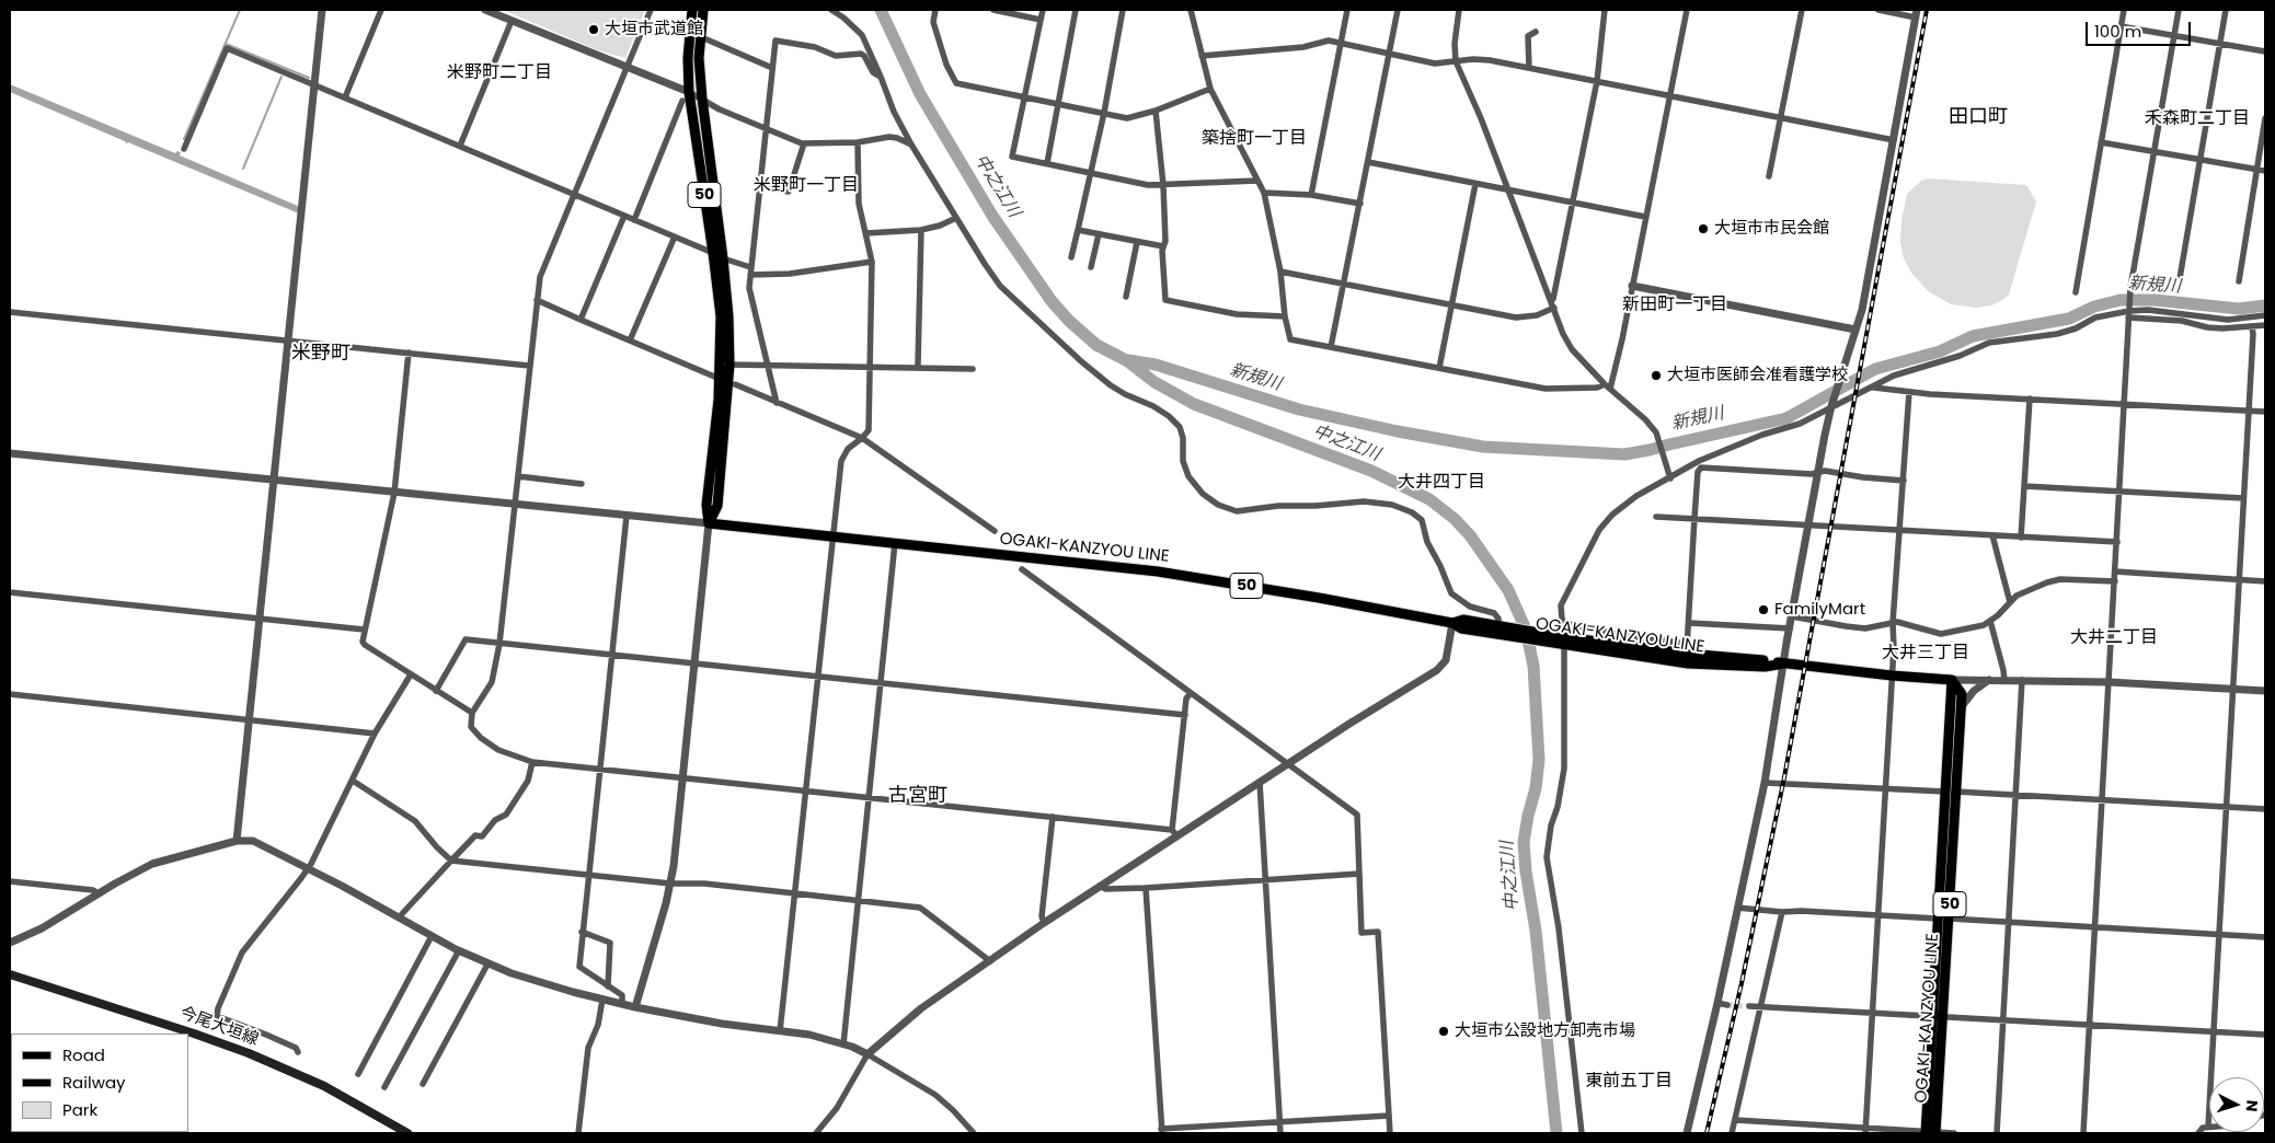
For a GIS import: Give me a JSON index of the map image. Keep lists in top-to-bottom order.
{
  "streets": {
    "main road": ["50", "OGAKI-KANZYOU LINE", "今尾大垣線"]
  },
  "crossings": [
    ["50", "OGAKI-KANZYOU LINE"]
  ],
  "districts": [
    "米野町二丁目",
    "田口町",
    "禾森町二丁目",
    "築捨町一丁目",
    "米野町一丁目",
    "新田町一丁目",
    "米野町",
    "大井四丁目",
    "大井二丁目",
    "大井三丁目",
    "古宮町",
    "東前五丁目"
  ],
  "water": ["中之江川", "新規川"],
  "places": [
    "大垣市武道館",
    "大垣市市民会館",
    "大垣市医師会准看護学校",
    "FamilyMart",
    "大垣市公設地方卸売市場"
  ],
  "legend": ["Road", "Railway", "Park"],
  "scale_bar": "100 m",
  "north": "right"
}
